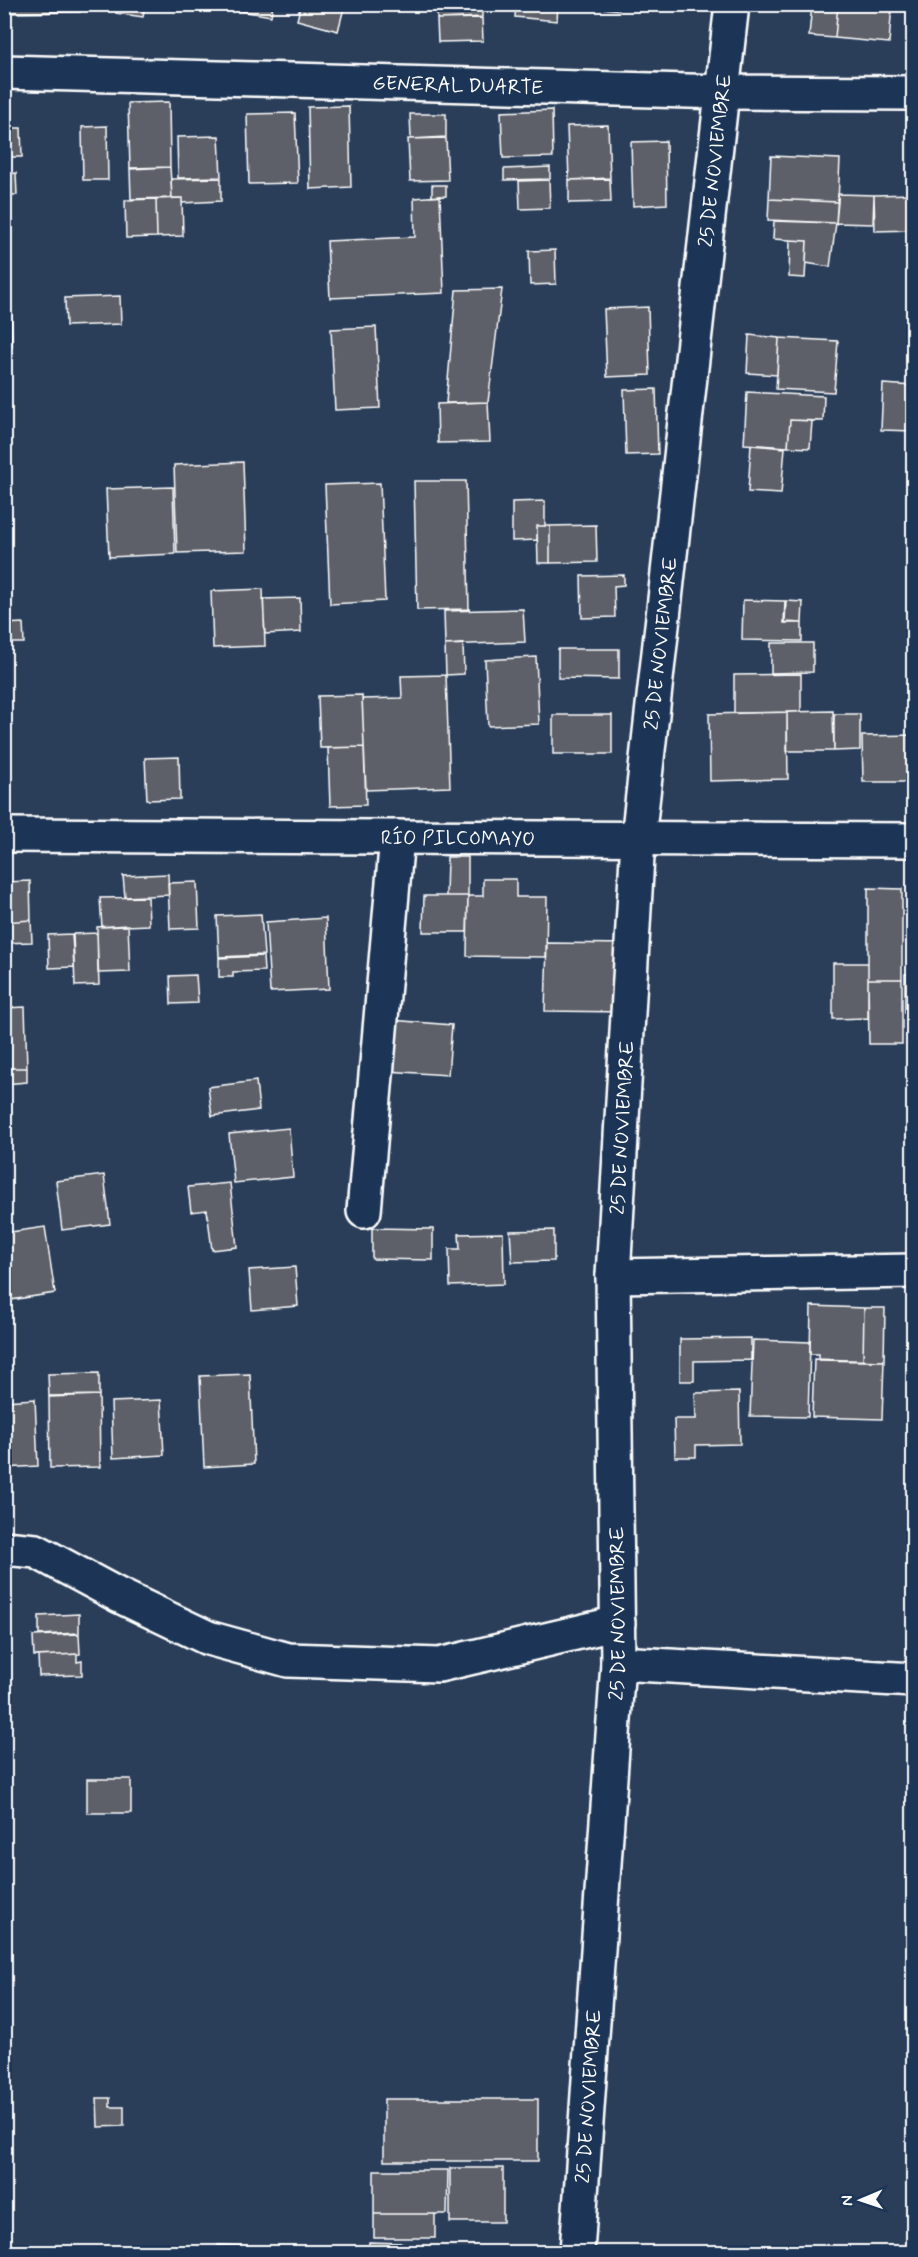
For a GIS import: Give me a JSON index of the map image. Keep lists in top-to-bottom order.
{
  "streets": {
    "street": ["GENERAL DUARTE", "25 DE NOVIEMBRE", "RÍO PILCOMAYO"]
  },
  "crossings": [
    ["GENERAL DUARTE", "25 DE NOVIEMBRE"],
    ["25 DE NOVIEMBRE", "RÍO PILCOMAYO"]
  ],
  "north": "left"
}
